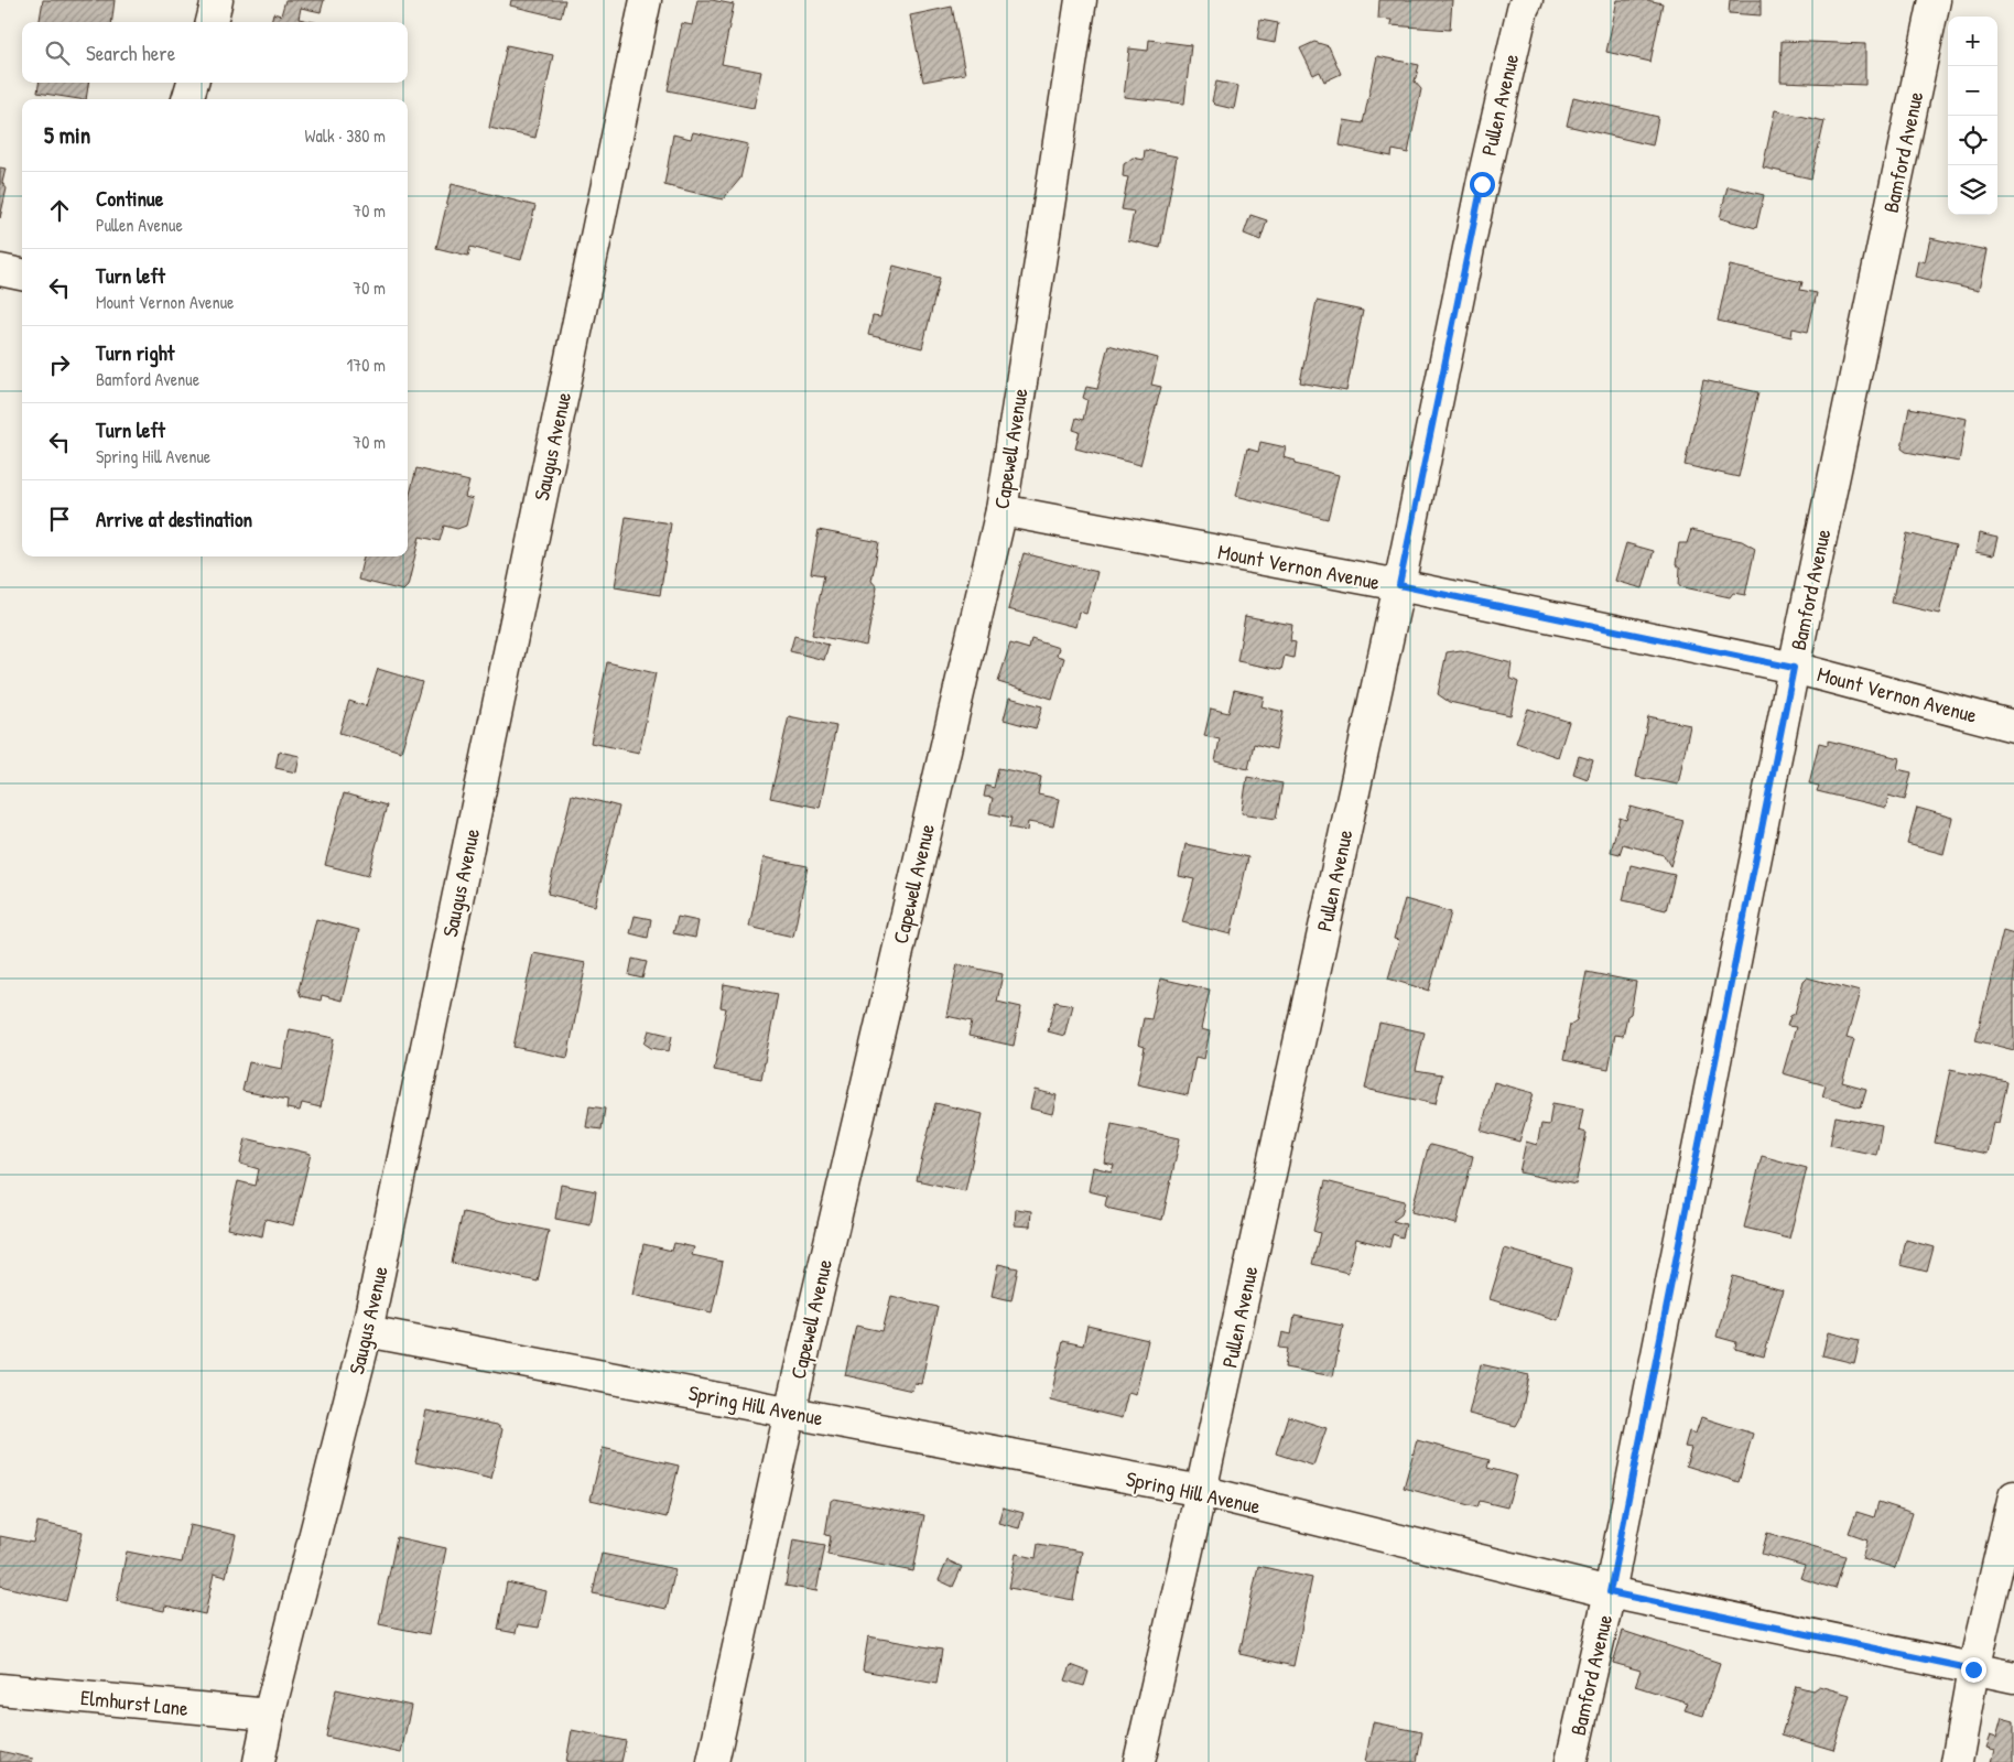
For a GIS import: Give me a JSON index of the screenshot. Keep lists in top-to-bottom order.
{
  "streets": {
    "street": [
      "Pullen Avenue",
      "Bamford Avenue",
      "Saugus Avenue",
      "Capewell Avenue",
      "Mount Vernon Avenue",
      "Spring Hill Avenue",
      "Elmhurst Lane"
    ]
  },
  "crossings": [
    ["Pullen Avenue", "Mount Vernon Avenue"],
    ["Pullen Avenue", "Spring Hill Avenue"],
    ["Bamford Avenue", "Mount Vernon Avenue"],
    ["Bamford Avenue", "Spring Hill Avenue"],
    ["Saugus Avenue", "Spring Hill Avenue"],
    ["Saugus Avenue", "Elmhurst Lane"],
    ["Capewell Avenue", "Mount Vernon Avenue"],
    ["Capewell Avenue", "Spring Hill Avenue"]
  ],
  "page": {
    "map_buttons": ["+", "−"],
    "search": "Search here",
    "heading": ["5 min", "Walk · 380 m"],
    "list": [
      ["Continue", "Pullen Avenue", "70 m"],
      ["Turn left", "Mount Vernon Avenue", "70 m"],
      ["Turn right", "Bamford Avenue", "170 m"],
      ["Turn left", "Spring Hill Avenue", "70 m"],
      "Arrive at destination"
    ]
  }
}
